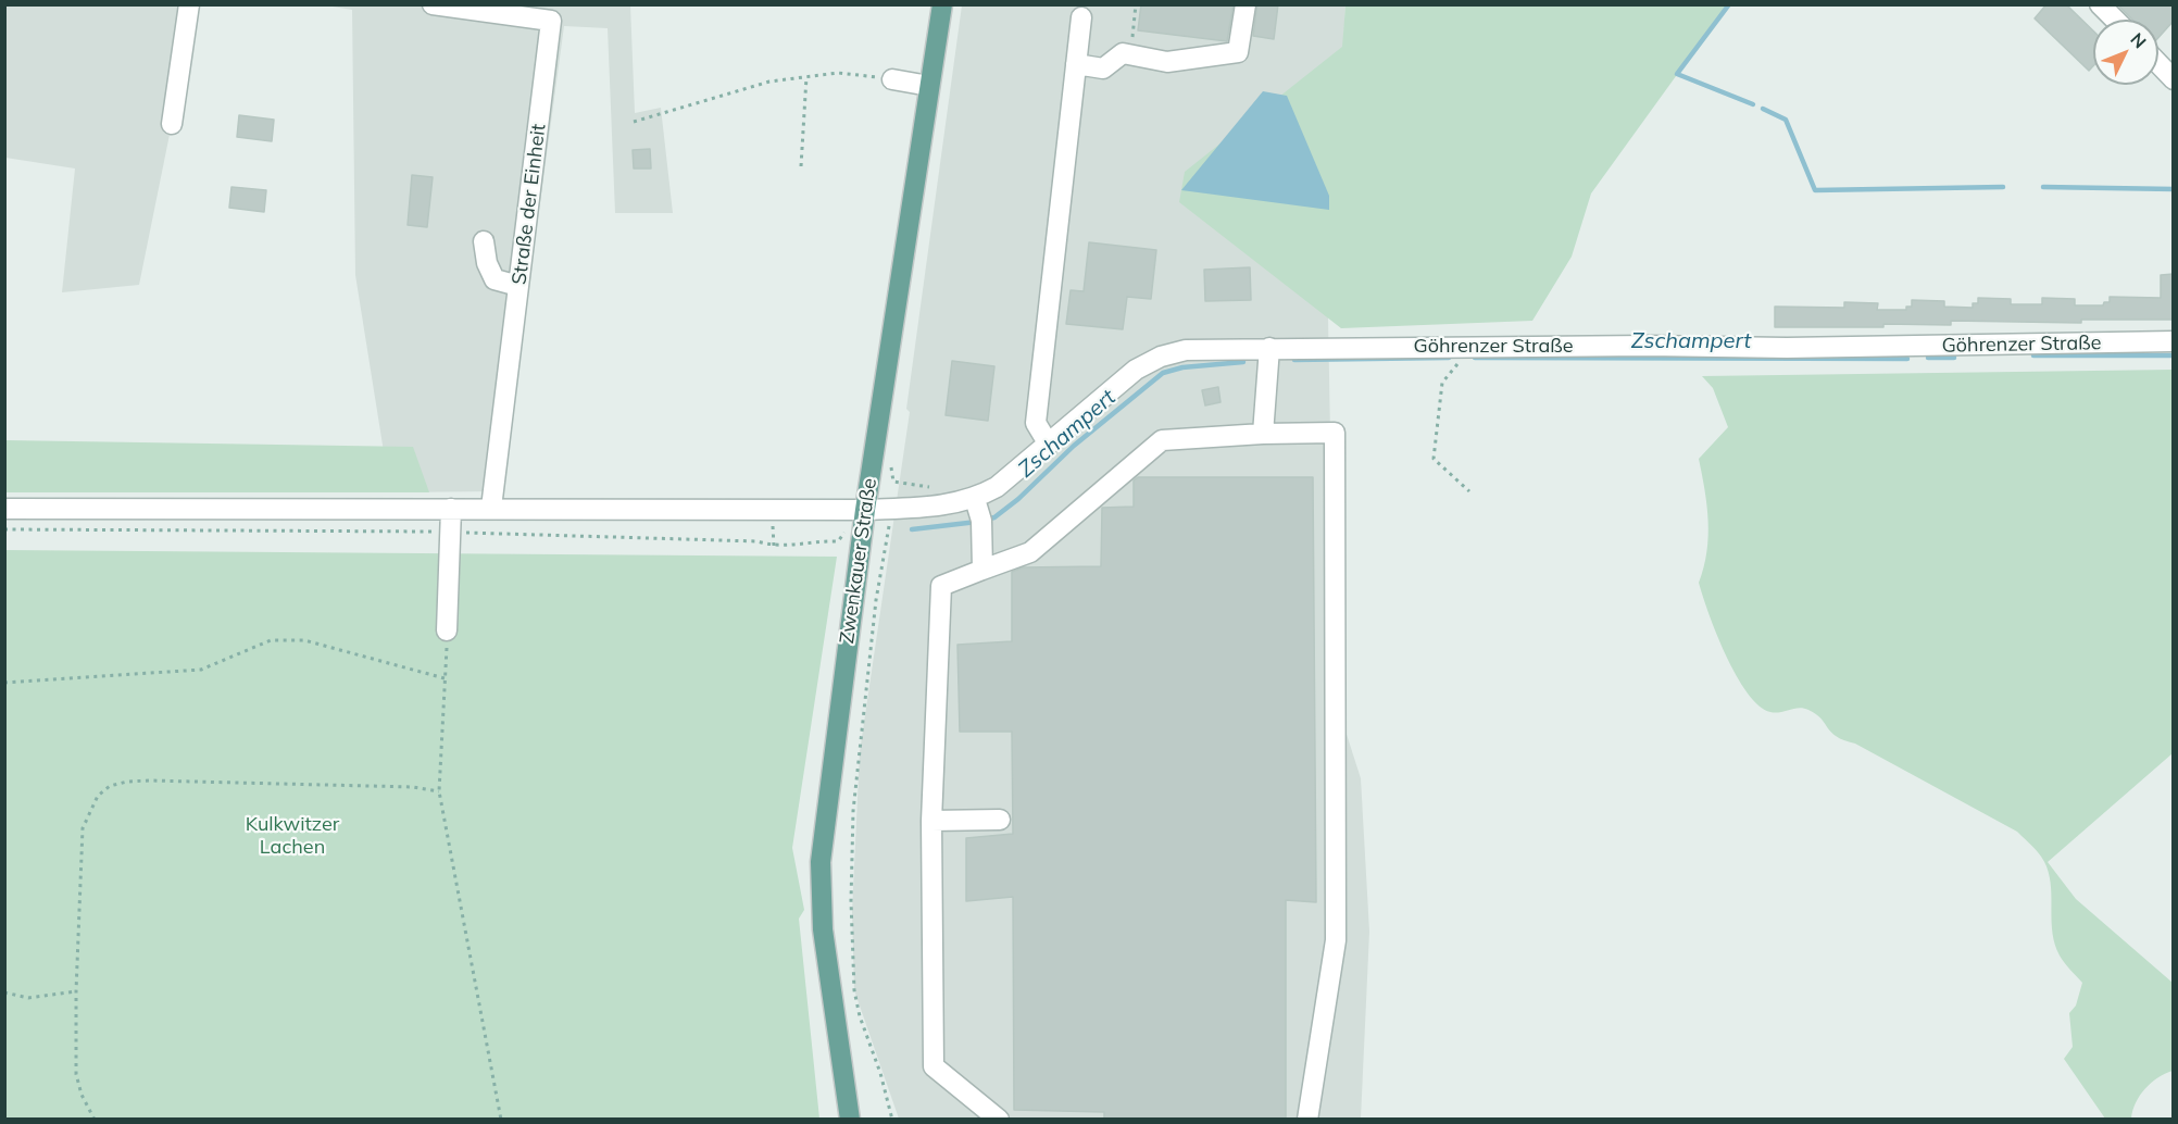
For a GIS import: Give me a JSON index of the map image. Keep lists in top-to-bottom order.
{
  "streets": {
    "main road": ["Zwenkauer Straße"],
    "street": ["Straße der Einheit", "Göhrenzer Straße"]
  },
  "crossings": [
    ["Göhrenzer Straße", "Zwenkauer Straße"]
  ],
  "water": ["Zschampert"],
  "parks": ["Kulkwitzer Lachen"],
  "north": "top right"
}
